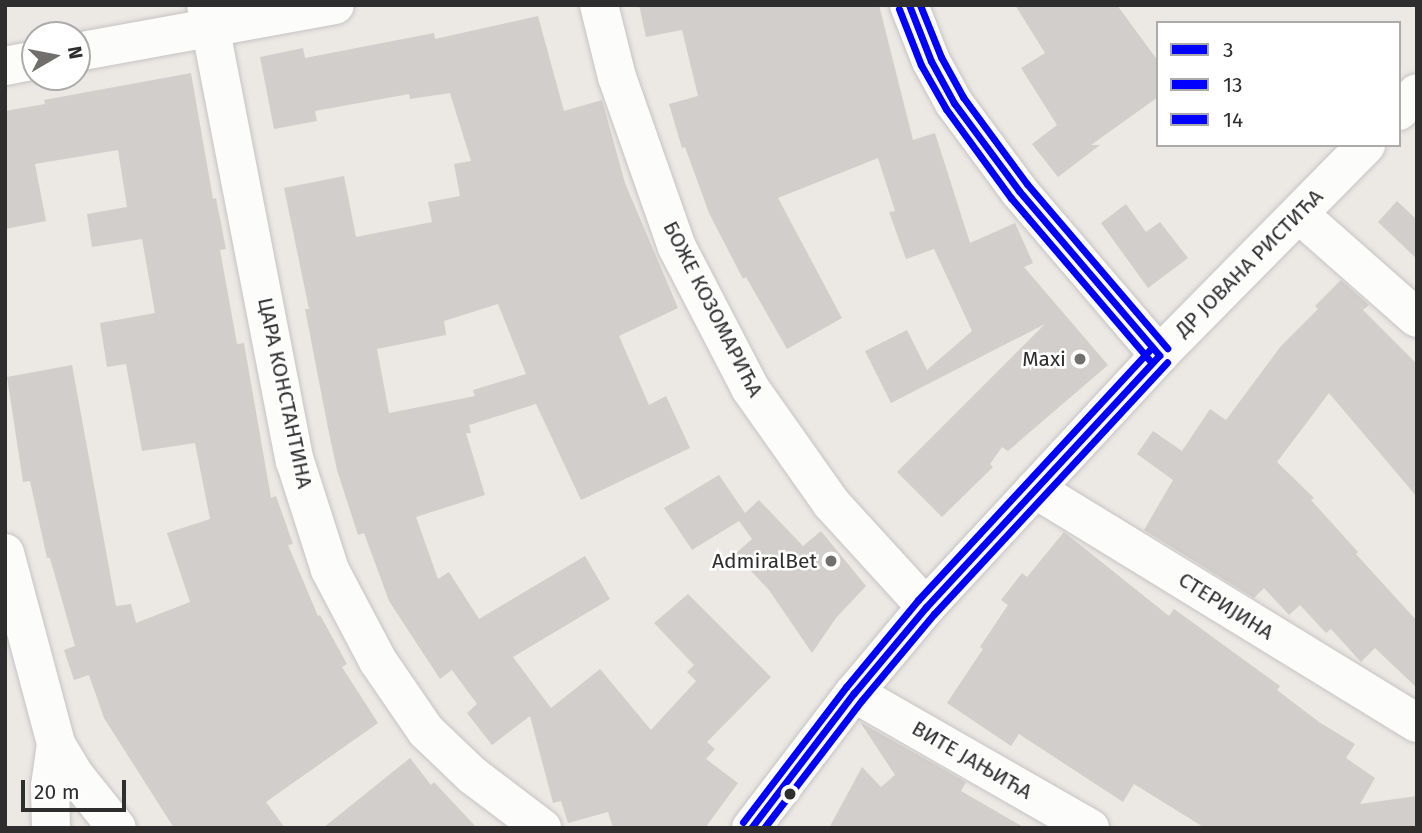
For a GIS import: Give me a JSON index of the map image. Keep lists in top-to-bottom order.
{
  "streets": {
    "street": [
      "ДР ЈОВАНА РИСТИЋА",
      "БОЖЕ КОЗОМАРИЋА",
      "ЦАРА КОНСТАНТИНА",
      "СТЕРИЈИНА",
      "ВИТЕ ЈАЊИЋА"
    ]
  },
  "crossings": [
    ["ДР ЈОВАНА РИСТИЋА", "БОЖЕ КОЗОМАРИЋА"],
    ["ДР ЈОВАНА РИСТИЋА", "СТЕРИЈИНА"],
    ["ДР ЈОВАНА РИСТИЋА", "ВИТЕ ЈАЊИЋА"]
  ],
  "places": ["Maxi", "AdmiralBet"],
  "lines": ["transit line 3", "transit line 14", "transit line 13"],
  "legend": ["3", "13", "14"],
  "scale_bar": "20 m",
  "north": "right"
}
